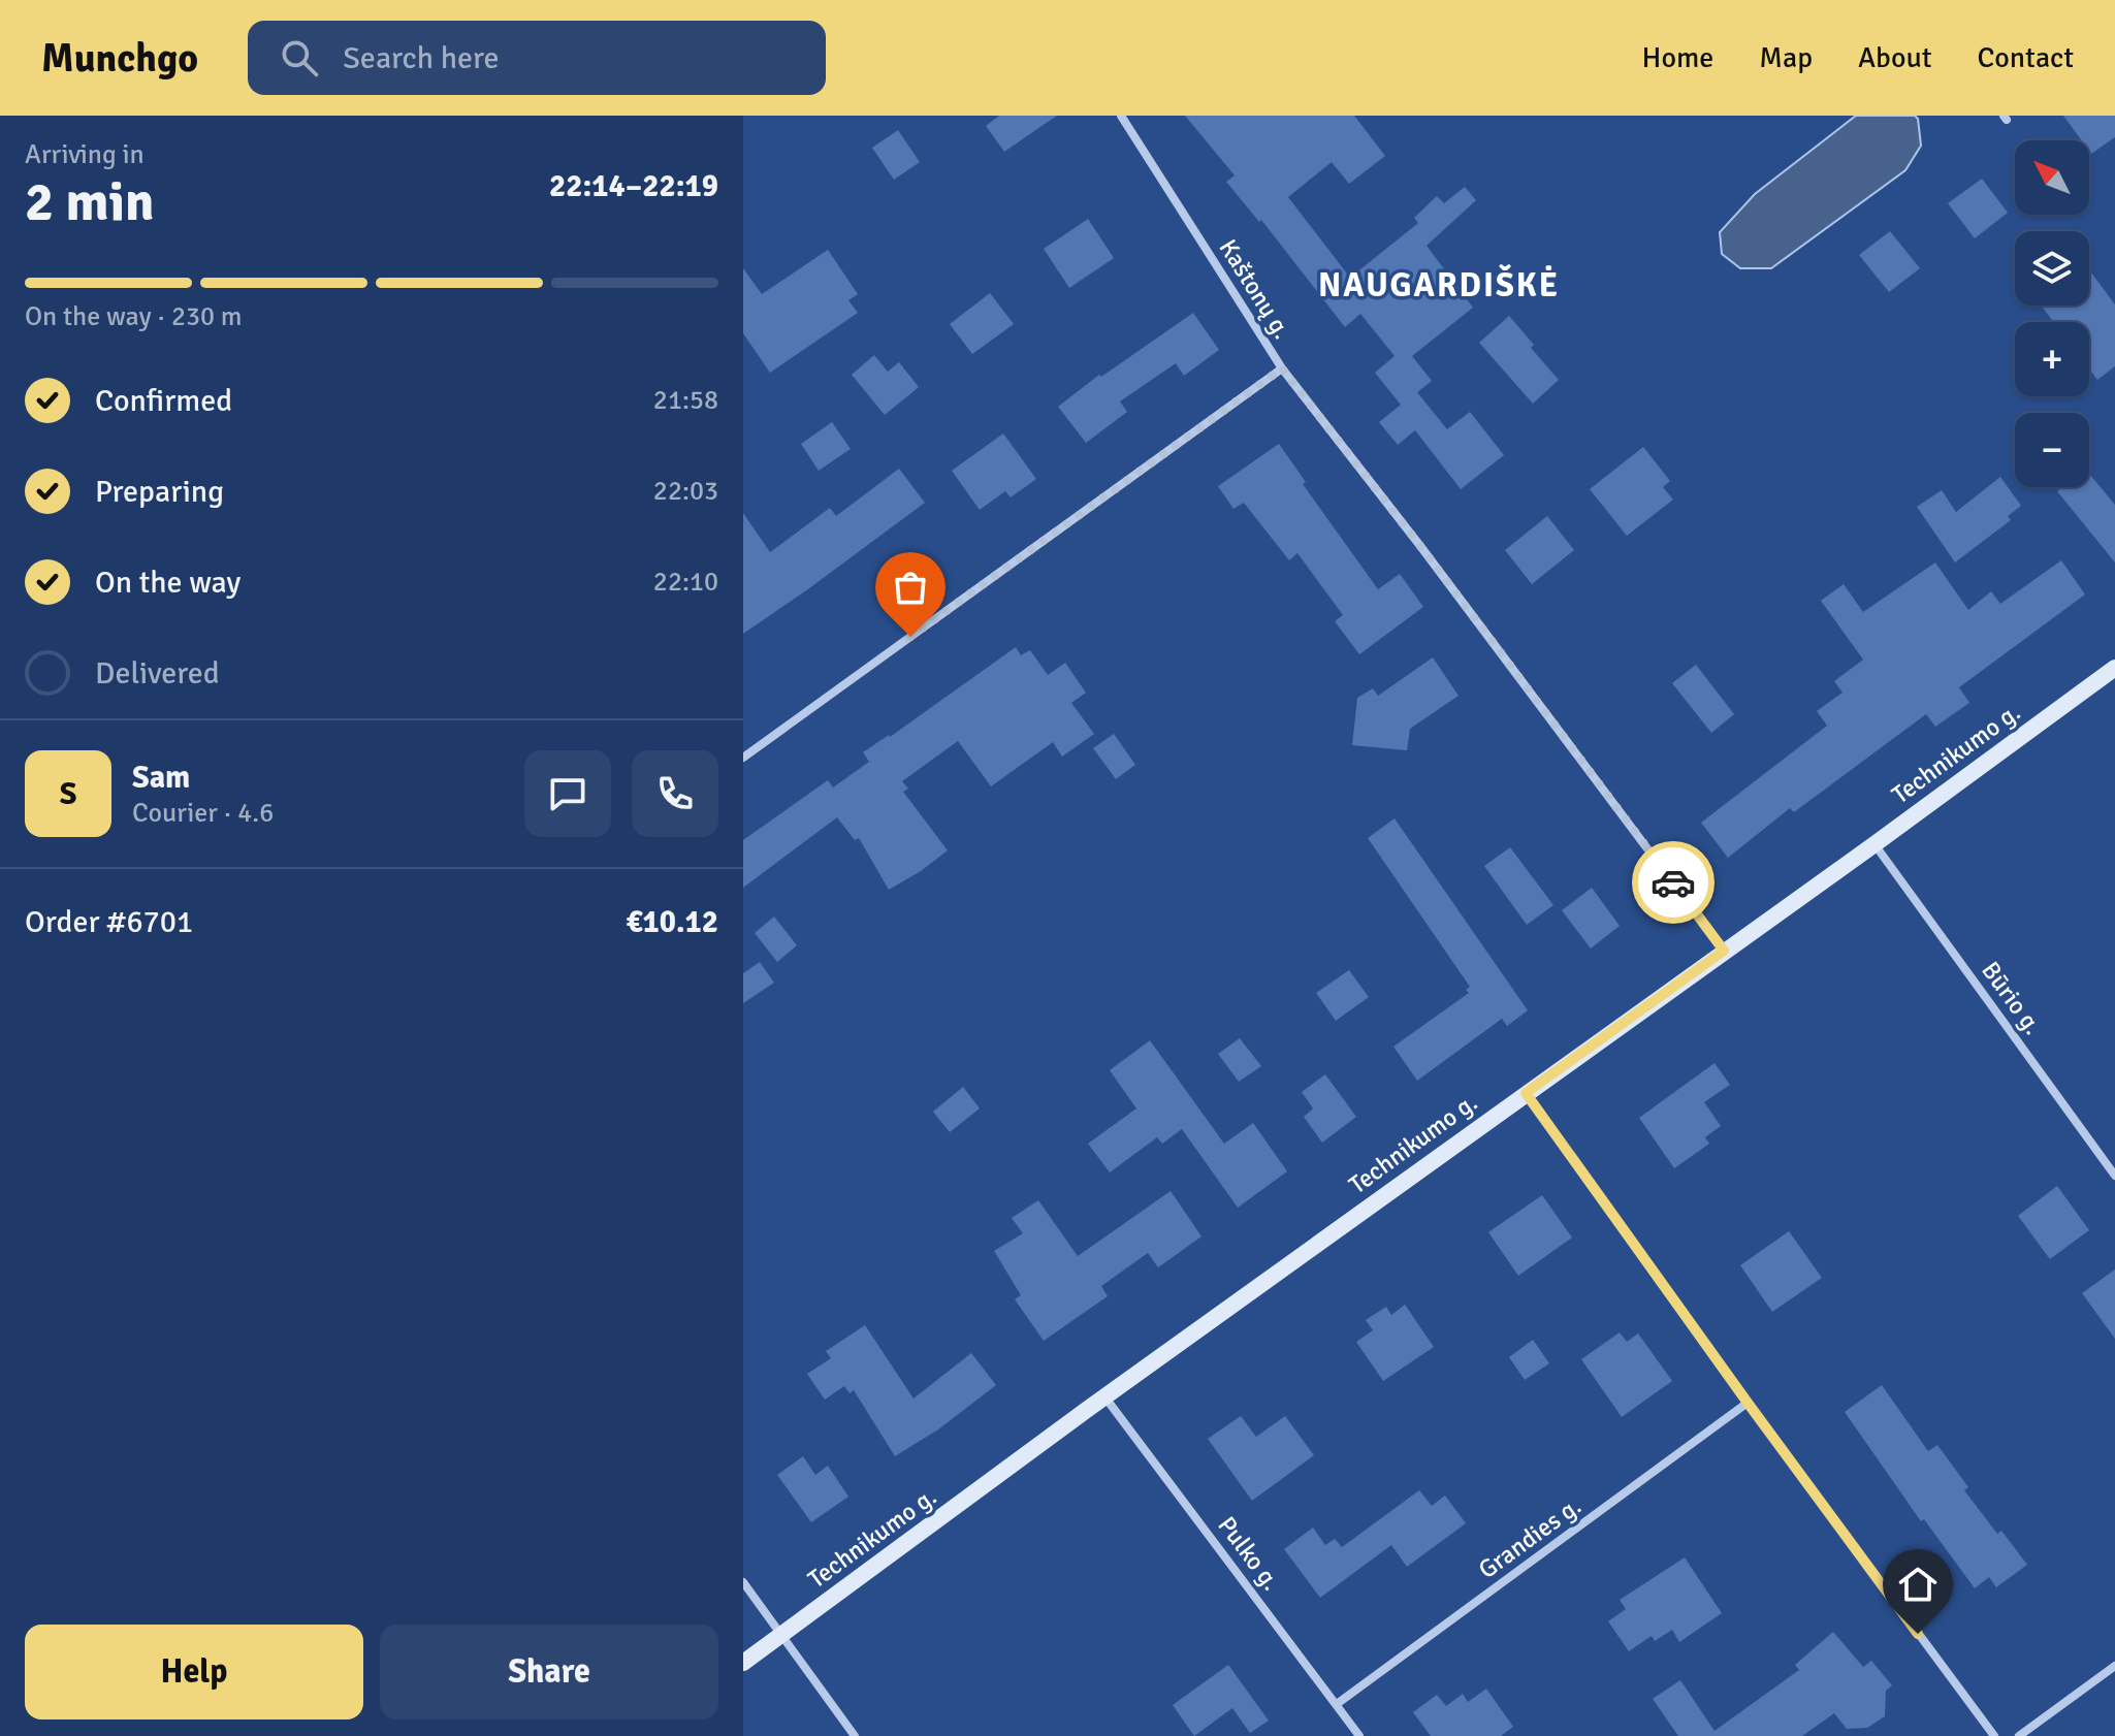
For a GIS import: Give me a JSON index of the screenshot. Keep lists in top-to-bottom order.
{
  "streets": {
    "street": [
      "Kaštonų g.",
      "Technikumo g.",
      "Būrio g.",
      "Grandies g.",
      "Pulko g."
    ]
  },
  "crossings": [
    ["Kaštonų g.", "Technikumo g."],
    ["Technikumo g.", "Būrio g."],
    ["Technikumo g.", "Pulko g."],
    ["Grandies g.", "Pulko g."]
  ],
  "districts": ["NAUGARDIŠKĖ"],
  "north": "top left",
  "page": {
    "header": "Munchgo",
    "search": "Search here",
    "nav": [
      "Home",
      "Map",
      "About",
      "Contact"
    ],
    "heading": ["2 min", "Arriving in", "22:14–22:19"],
    "panel": [
      "Sam",
      "Courier · 4.6",
      "Order #6701",
      "€10.12"
    ],
    "map_buttons": ["+", "−"],
    "bar": "On the way · 230 m",
    "list": [
      ["Confirmed", "21:58"],
      ["Preparing", "22:03"],
      ["On the way", "22:10"],
      "Delivered"
    ],
    "round": "S",
    "buttons": ["Help", "Share"]
  }
}
